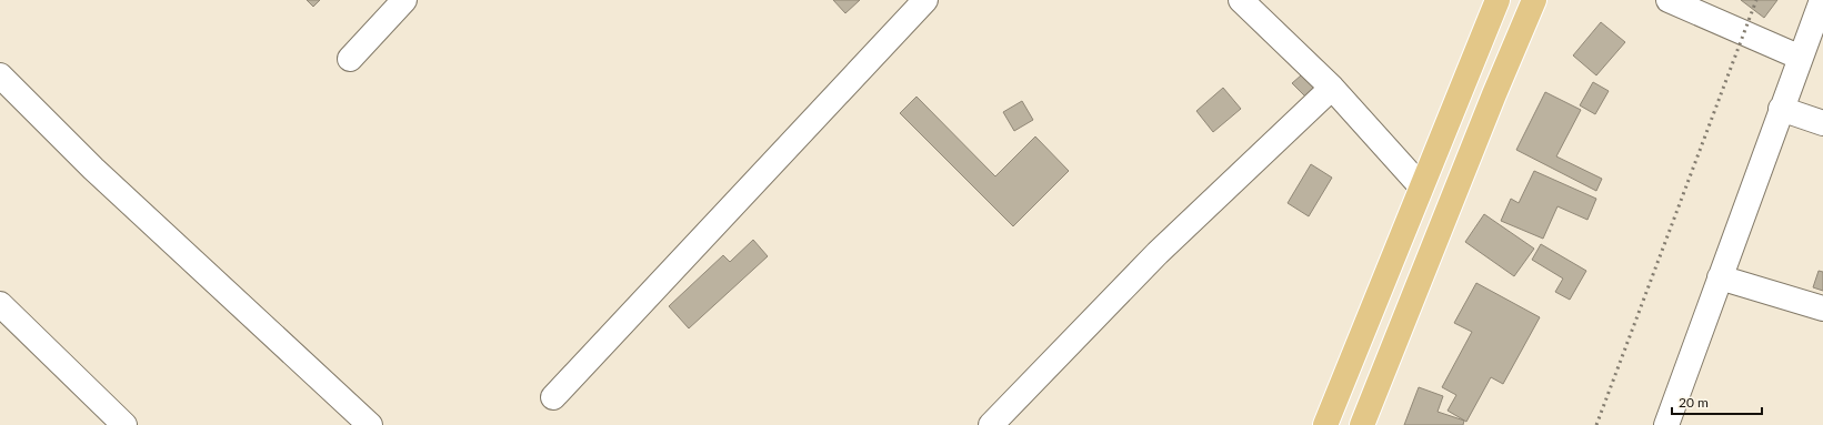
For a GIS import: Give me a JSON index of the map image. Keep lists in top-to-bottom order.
{
  "scale_bar": "20 m"
}
